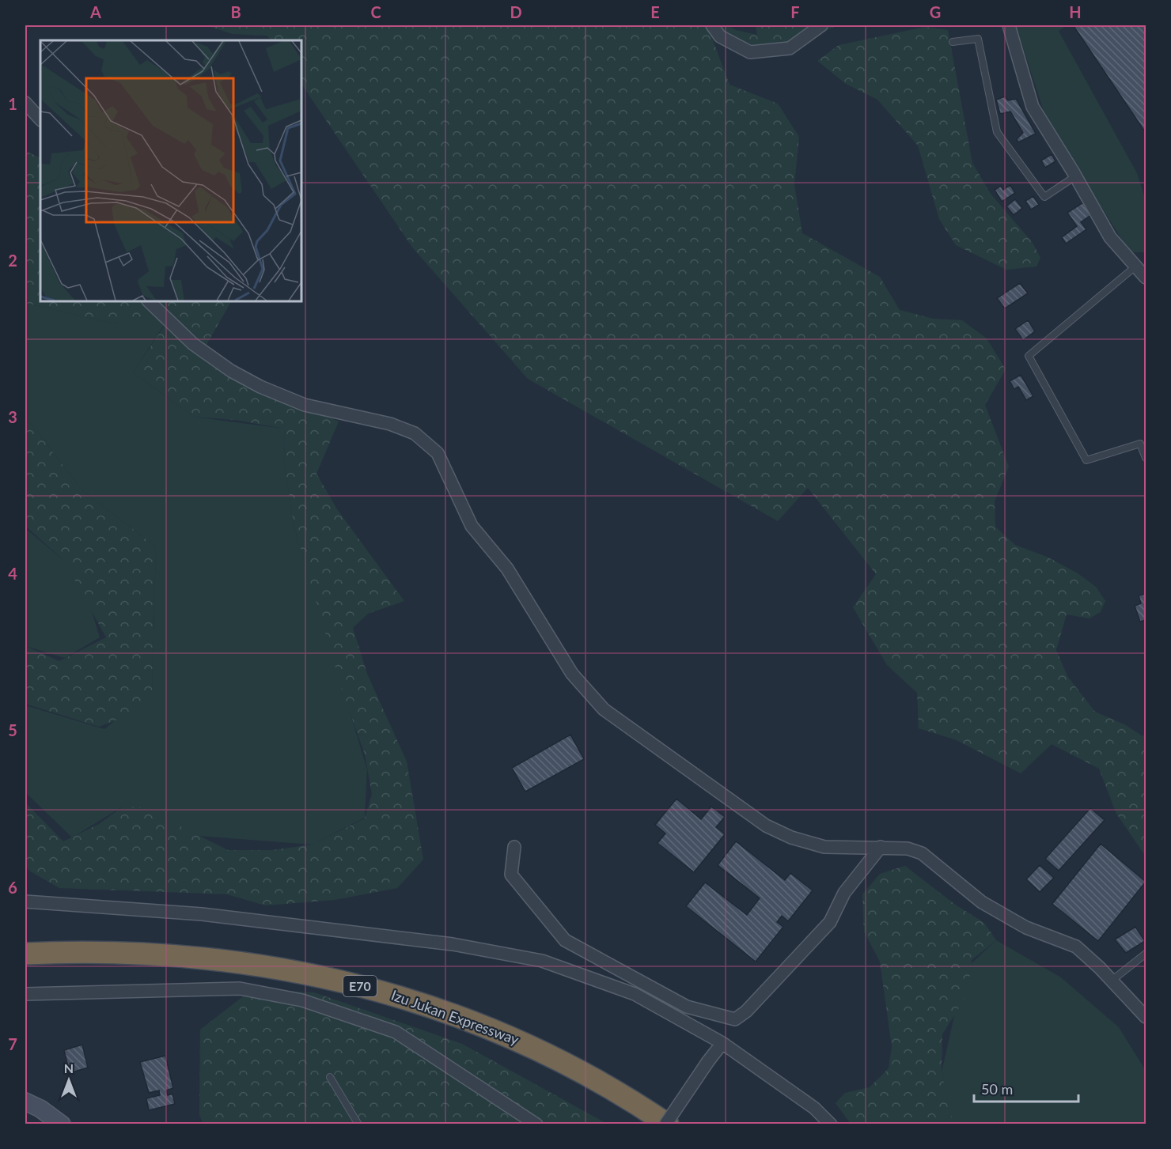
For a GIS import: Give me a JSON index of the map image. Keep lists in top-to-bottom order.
{
  "streets": {
    "highway": ["E70", "Izu Jukan Expressway"]
  },
  "scale_bar": "50 m",
  "north": "top",
  "grid": {
    "columns": [
      "A",
      "B",
      "C",
      "D",
      "E",
      "F",
      "G",
      "H"
    ],
    "rows": [
      "1",
      "2",
      "3",
      "4",
      "5",
      "6",
      "7"
    ]
  }
}
